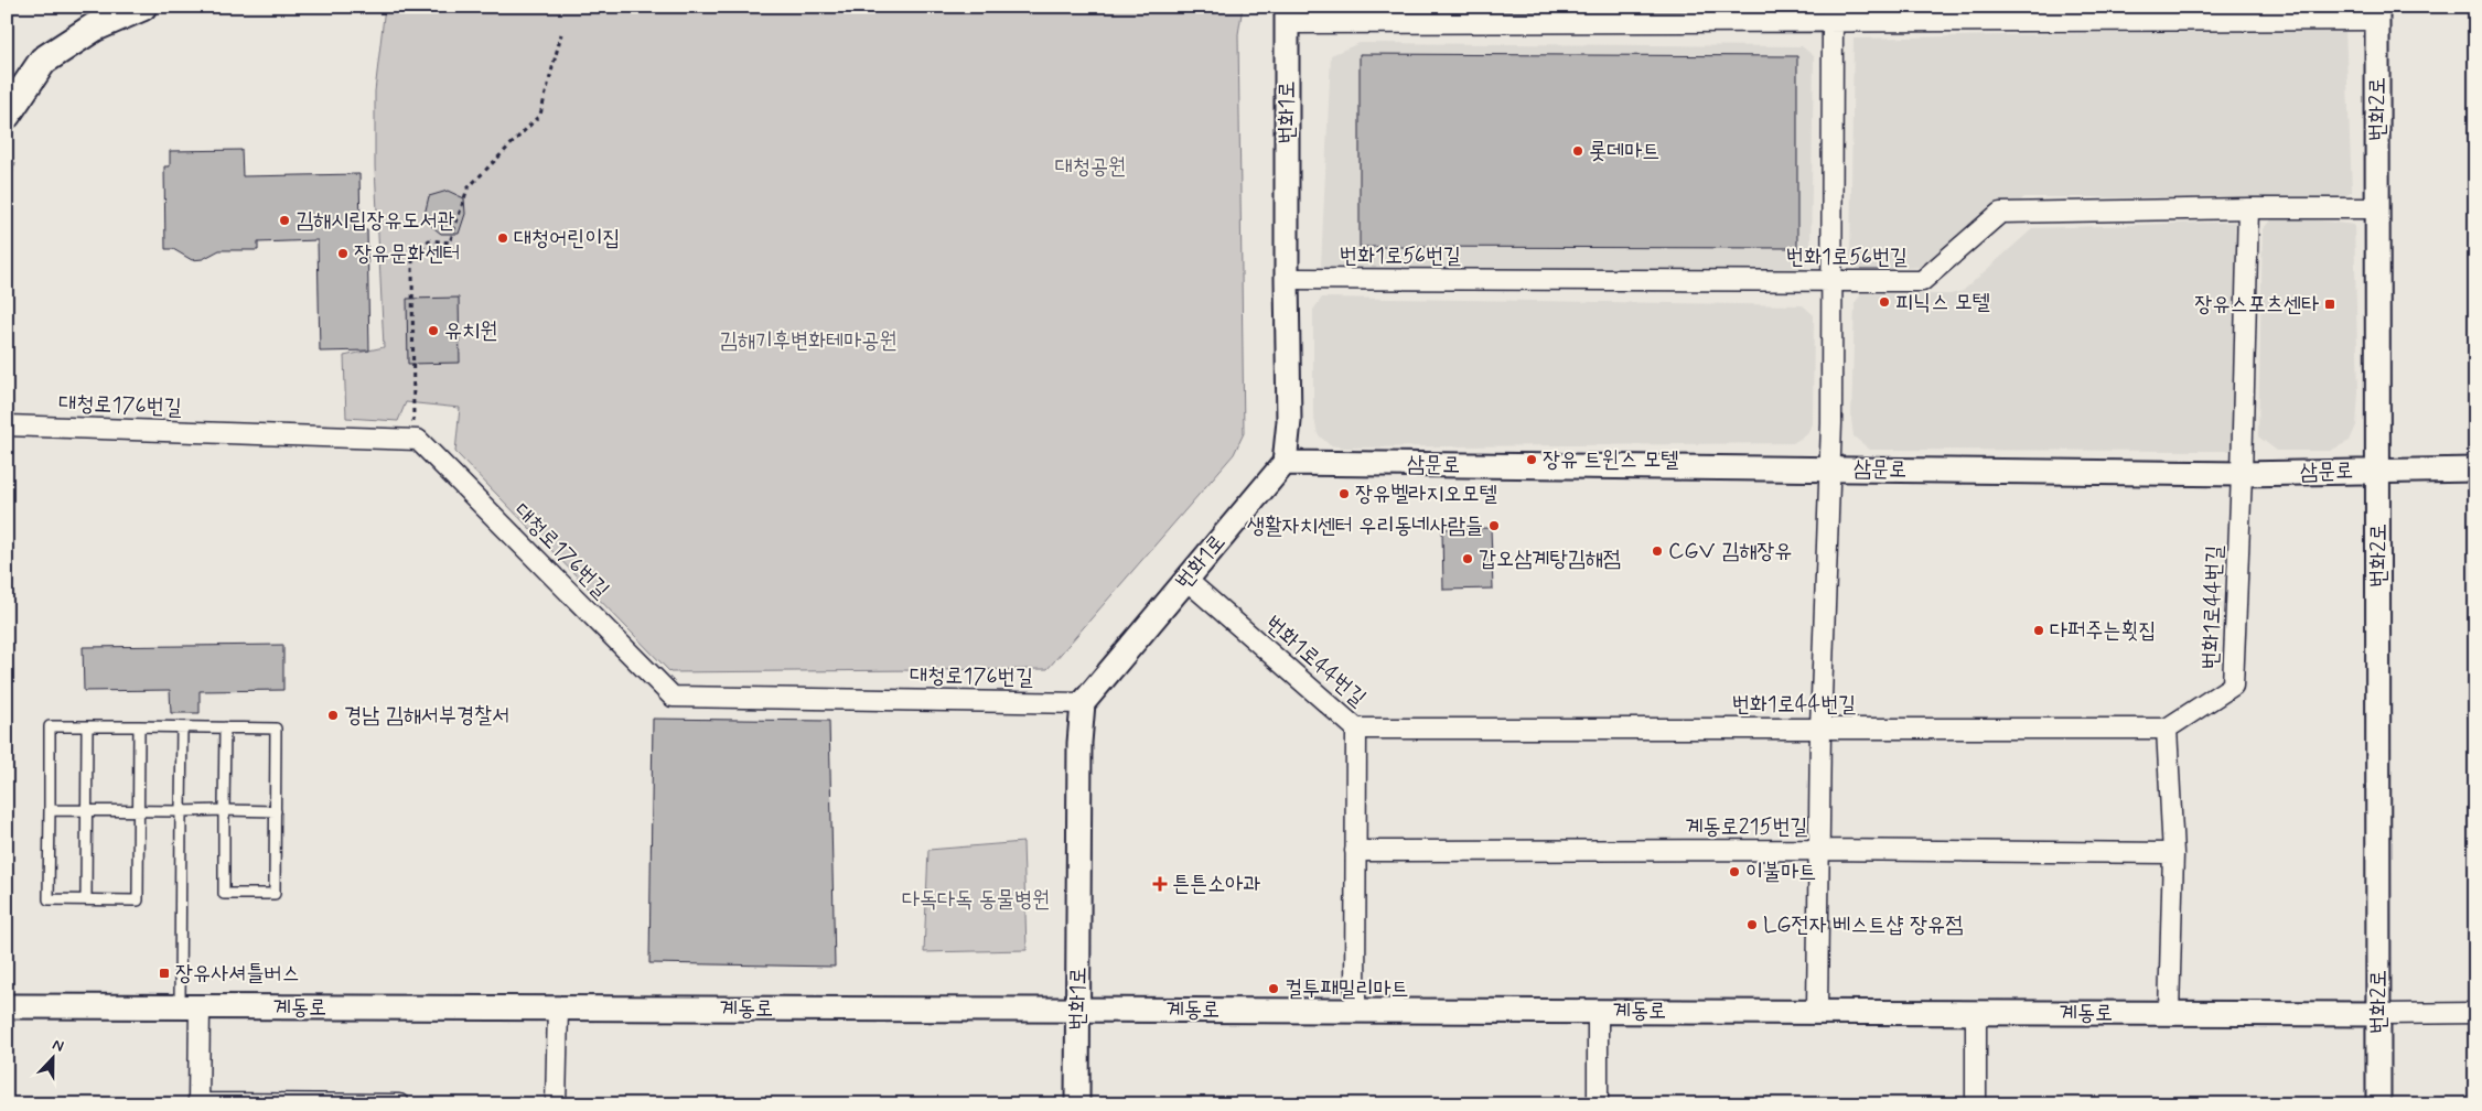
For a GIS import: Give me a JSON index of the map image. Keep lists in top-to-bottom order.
{
  "streets": {
    "street": [
      "번화2로",
      "번화1로",
      "번화1로56번길",
      "대청로176번길",
      "삼문로",
      "번화1로44번길",
      "계동로215번길",
      "계동로"
    ]
  },
  "crossings": [
    ["번화2로", "번화1로56번길"],
    ["번화2로", "삼문로"],
    ["번화2로", "계동로"],
    ["번화1로", "번화1로56번길"],
    ["번화1로", "대청로176번길"],
    ["번화1로", "삼문로"],
    ["번화1로", "번화1로44번길"],
    ["번화1로", "계동로"],
    ["삼문로", "번화1로44번길"]
  ],
  "parks": ["대청공원", "김해기후변화테마공원", "다독다독 동물병원"],
  "places": {
    "other": [
      "롯데마트",
      "김해시립장유도서관",
      "대청어린이집",
      "장유문화센터",
      "피닉스 모텔",
      "유치원",
      "장유 트윈스 모텔",
      "장유벨라지오모텔",
      "생활자치센터 우리동네사람들",
      "CGV 김해장유",
      "갑오삼계탕김해점",
      "다퍼주는횟집",
      "경남 김해서부경찰서",
      "이불마트",
      "LG전자 베스트샵 장유점",
      "컬투패밀리마트"
    ],
    "transit": ["장유스포츠센타", "장유사셔틀버스"],
    "health": ["튼튼소아과"]
  },
  "north": "top"
}
